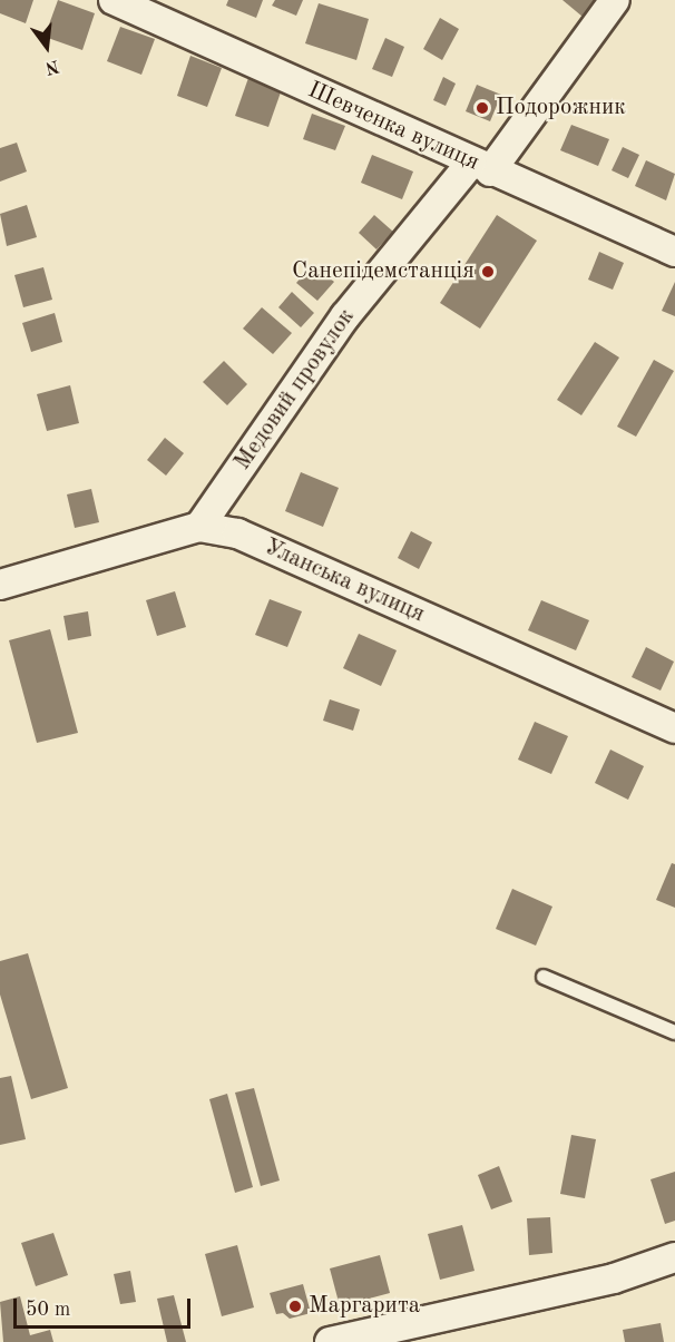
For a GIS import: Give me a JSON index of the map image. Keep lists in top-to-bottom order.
{
  "streets": {
    "street": ["Шевченка вулиця", "Медовий провулок", "Уланська вулиця"]
  },
  "crossings": [
    ["Шевченка вулиця", "Медовий провулок"],
    ["Медовий провулок", "Уланська вулиця"]
  ],
  "places": ["Подорожник", "Санепідемстанція", "Маргарита"],
  "scale_bar": "50 m",
  "north": "bottom"
}
